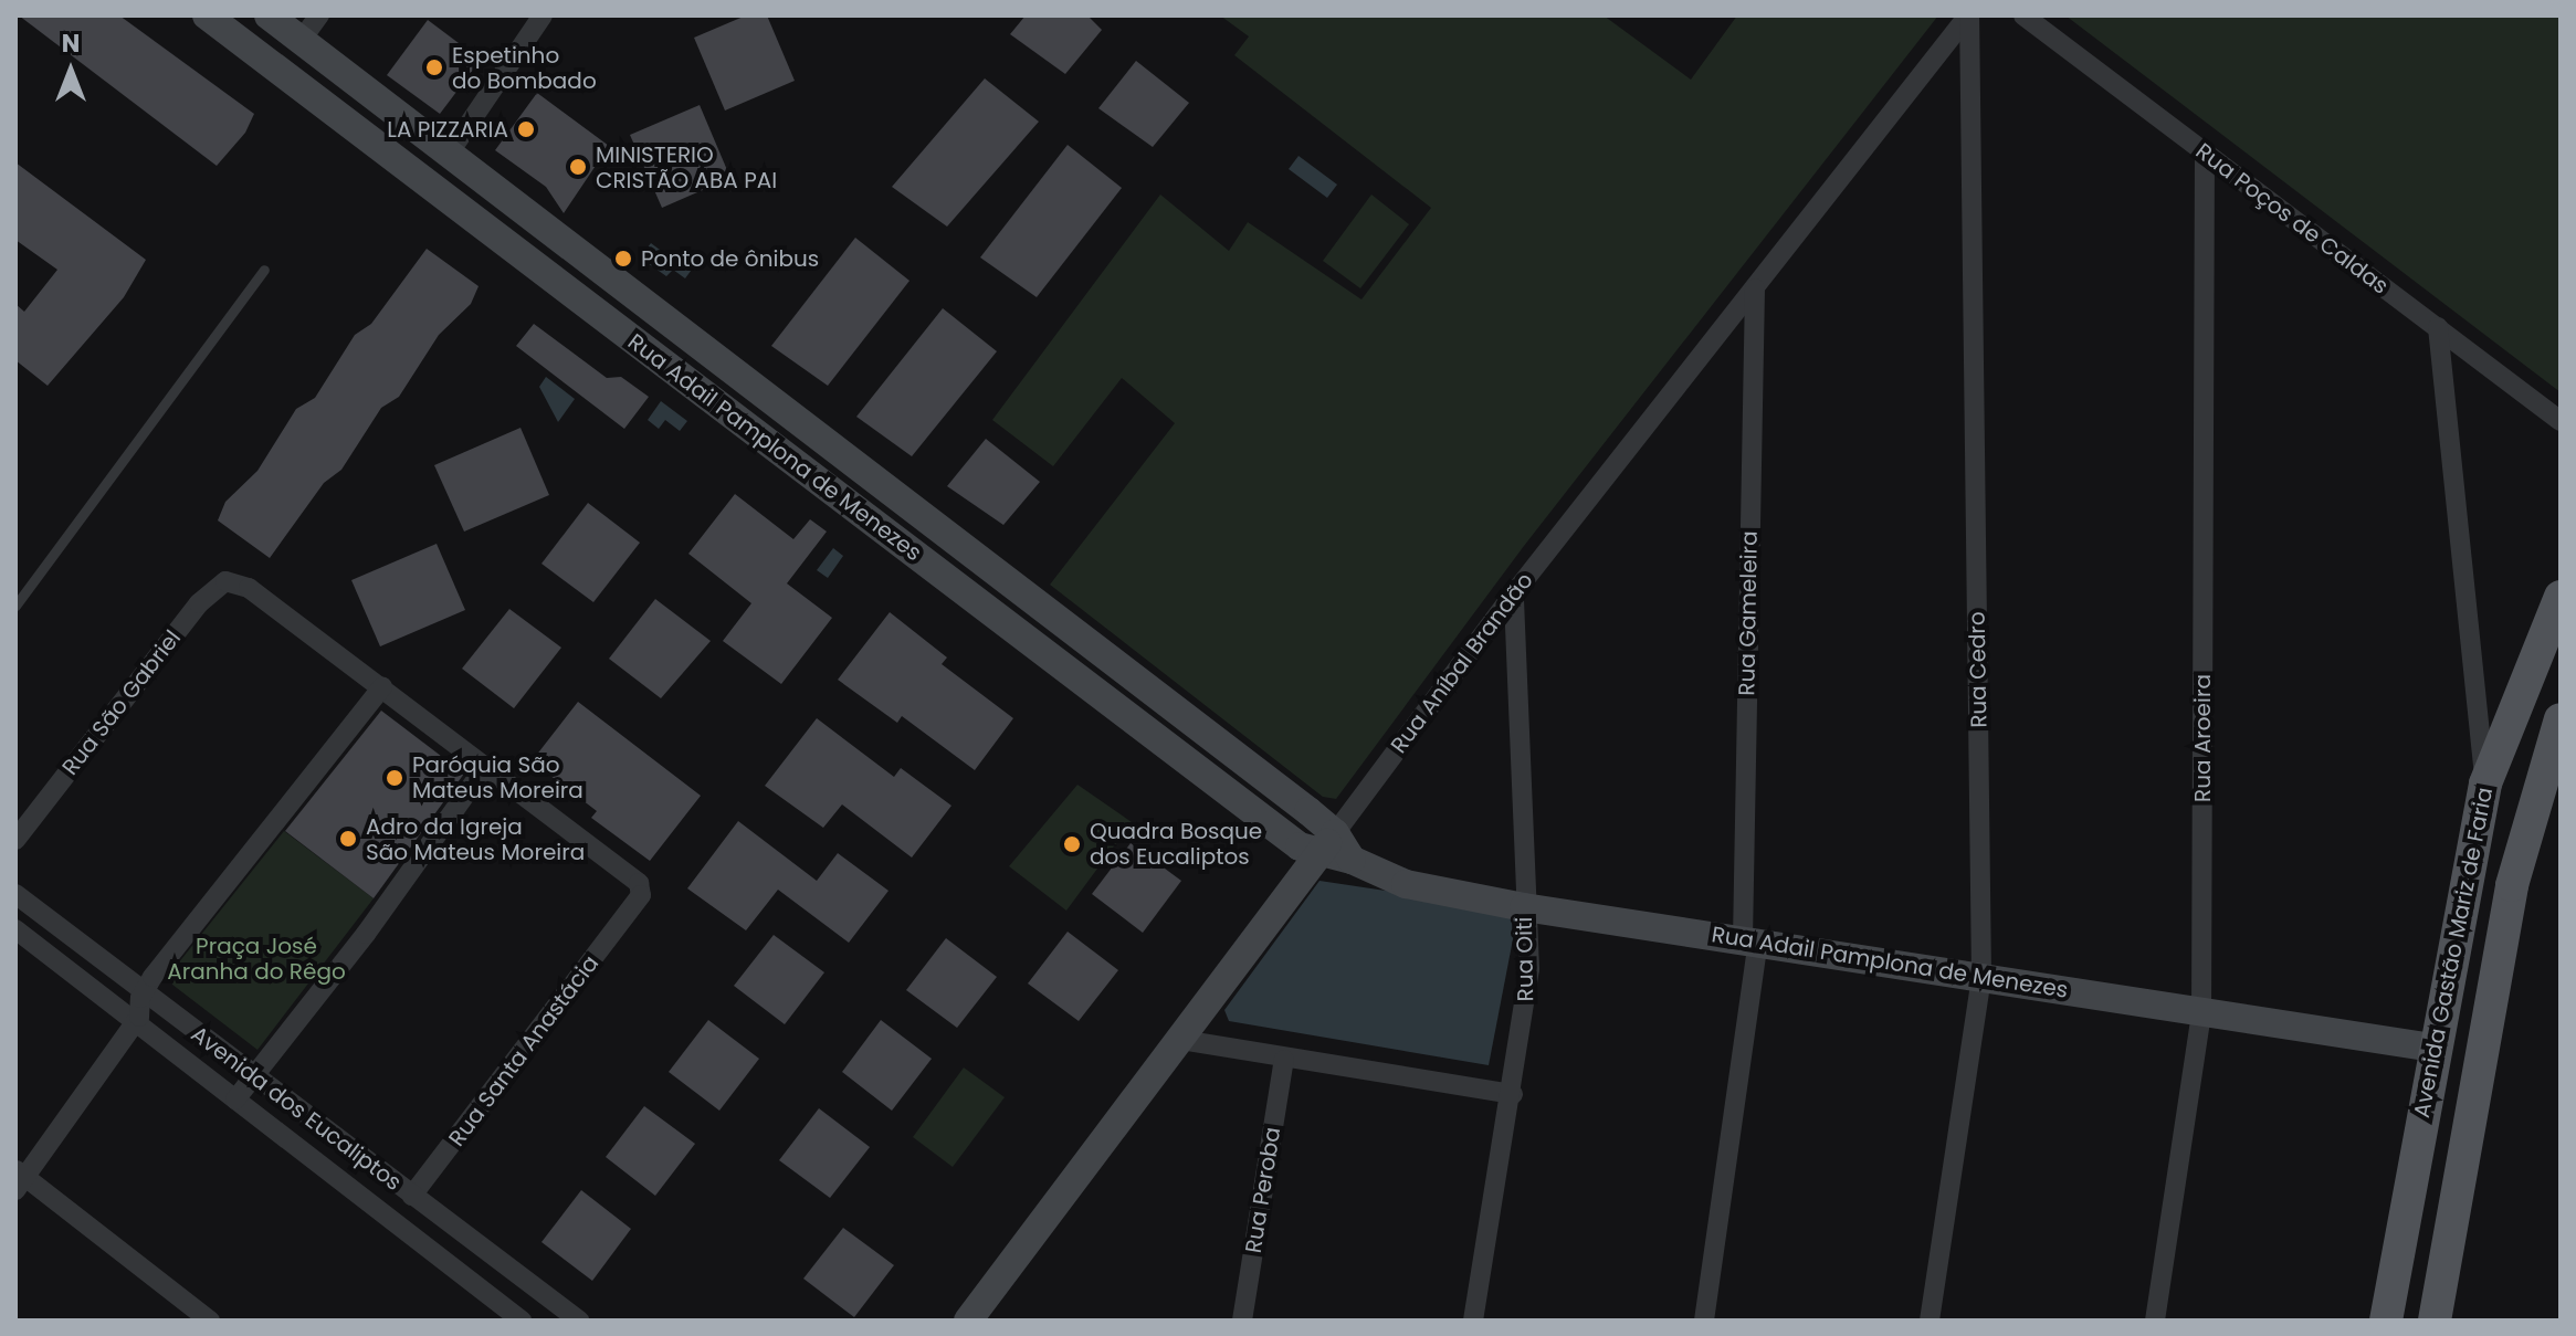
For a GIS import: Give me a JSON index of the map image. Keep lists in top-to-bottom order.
{
  "streets": {
    "main road": ["Rua Adail Pamplona de Menezes", "Rua Aníbal Brandão", "Avenida Gastão Mariz de Faria"],
    "street": [
      "Rua Poços de Caldas",
      "Rua Gameleira",
      "Rua Cedro",
      "Rua São Gabriel",
      "Rua Aroeira",
      "Rua Oiti",
      "Rua Santa Anastácia",
      "Avenida dos Eucaliptos",
      "Rua Peroba"
    ]
  },
  "crossings": [
    ["Rua Poços de Caldas", "Rua Aroeira"],
    ["Rua Adail Pamplona de Menezes", "Rua Gameleira"],
    ["Rua Adail Pamplona de Menezes", "Rua Aníbal Brandão"],
    ["Rua Adail Pamplona de Menezes", "Rua Cedro"],
    ["Rua Adail Pamplona de Menezes", "Rua Aroeira"],
    ["Rua Adail Pamplona de Menezes", "Avenida Gastão Mariz de Faria"],
    ["Rua Adail Pamplona de Menezes", "Rua Oiti"],
    ["Rua Gameleira", "Rua Aníbal Brandão"],
    ["Rua Aníbal Brandão", "Rua Cedro"],
    ["Rua Aníbal Brandão", "Rua Oiti"],
    ["Rua Santa Anastácia", "Avenida dos Eucaliptos"]
  ],
  "parks": ["Praça José Aranha do Rêgo"],
  "places": [
    "Espetinho do Bombado",
    "LA PIZZARIA",
    "MINISTERIO CRISTÃO ABA PAI",
    "Ponto de ônibus",
    "Paróquia São Mateus Moreira",
    "Adro da Igreja São Mateus Moreira",
    "Quadra Bosque dos Eucaliptos"
  ],
  "north": "top"
}
